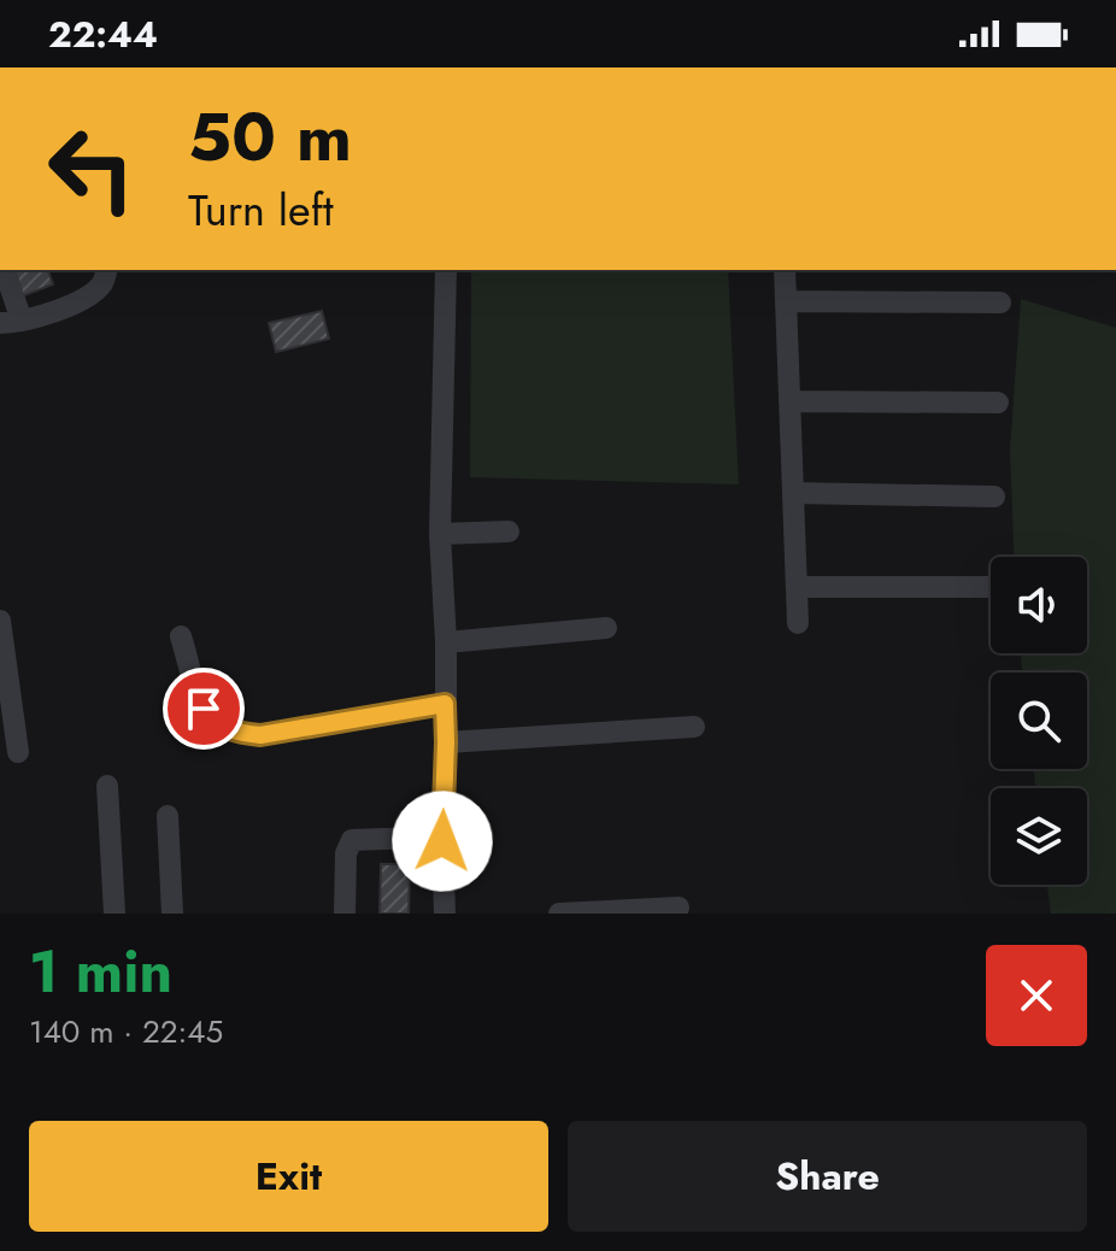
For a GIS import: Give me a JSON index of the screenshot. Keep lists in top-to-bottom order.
{
  "page": {
    "status": "22:44",
    "turn": ["50 m", "Turn left"],
    "heading": ["1 min", "140 m · 22:45"],
    "buttons": ["Exit", "Share"]
  }
}
